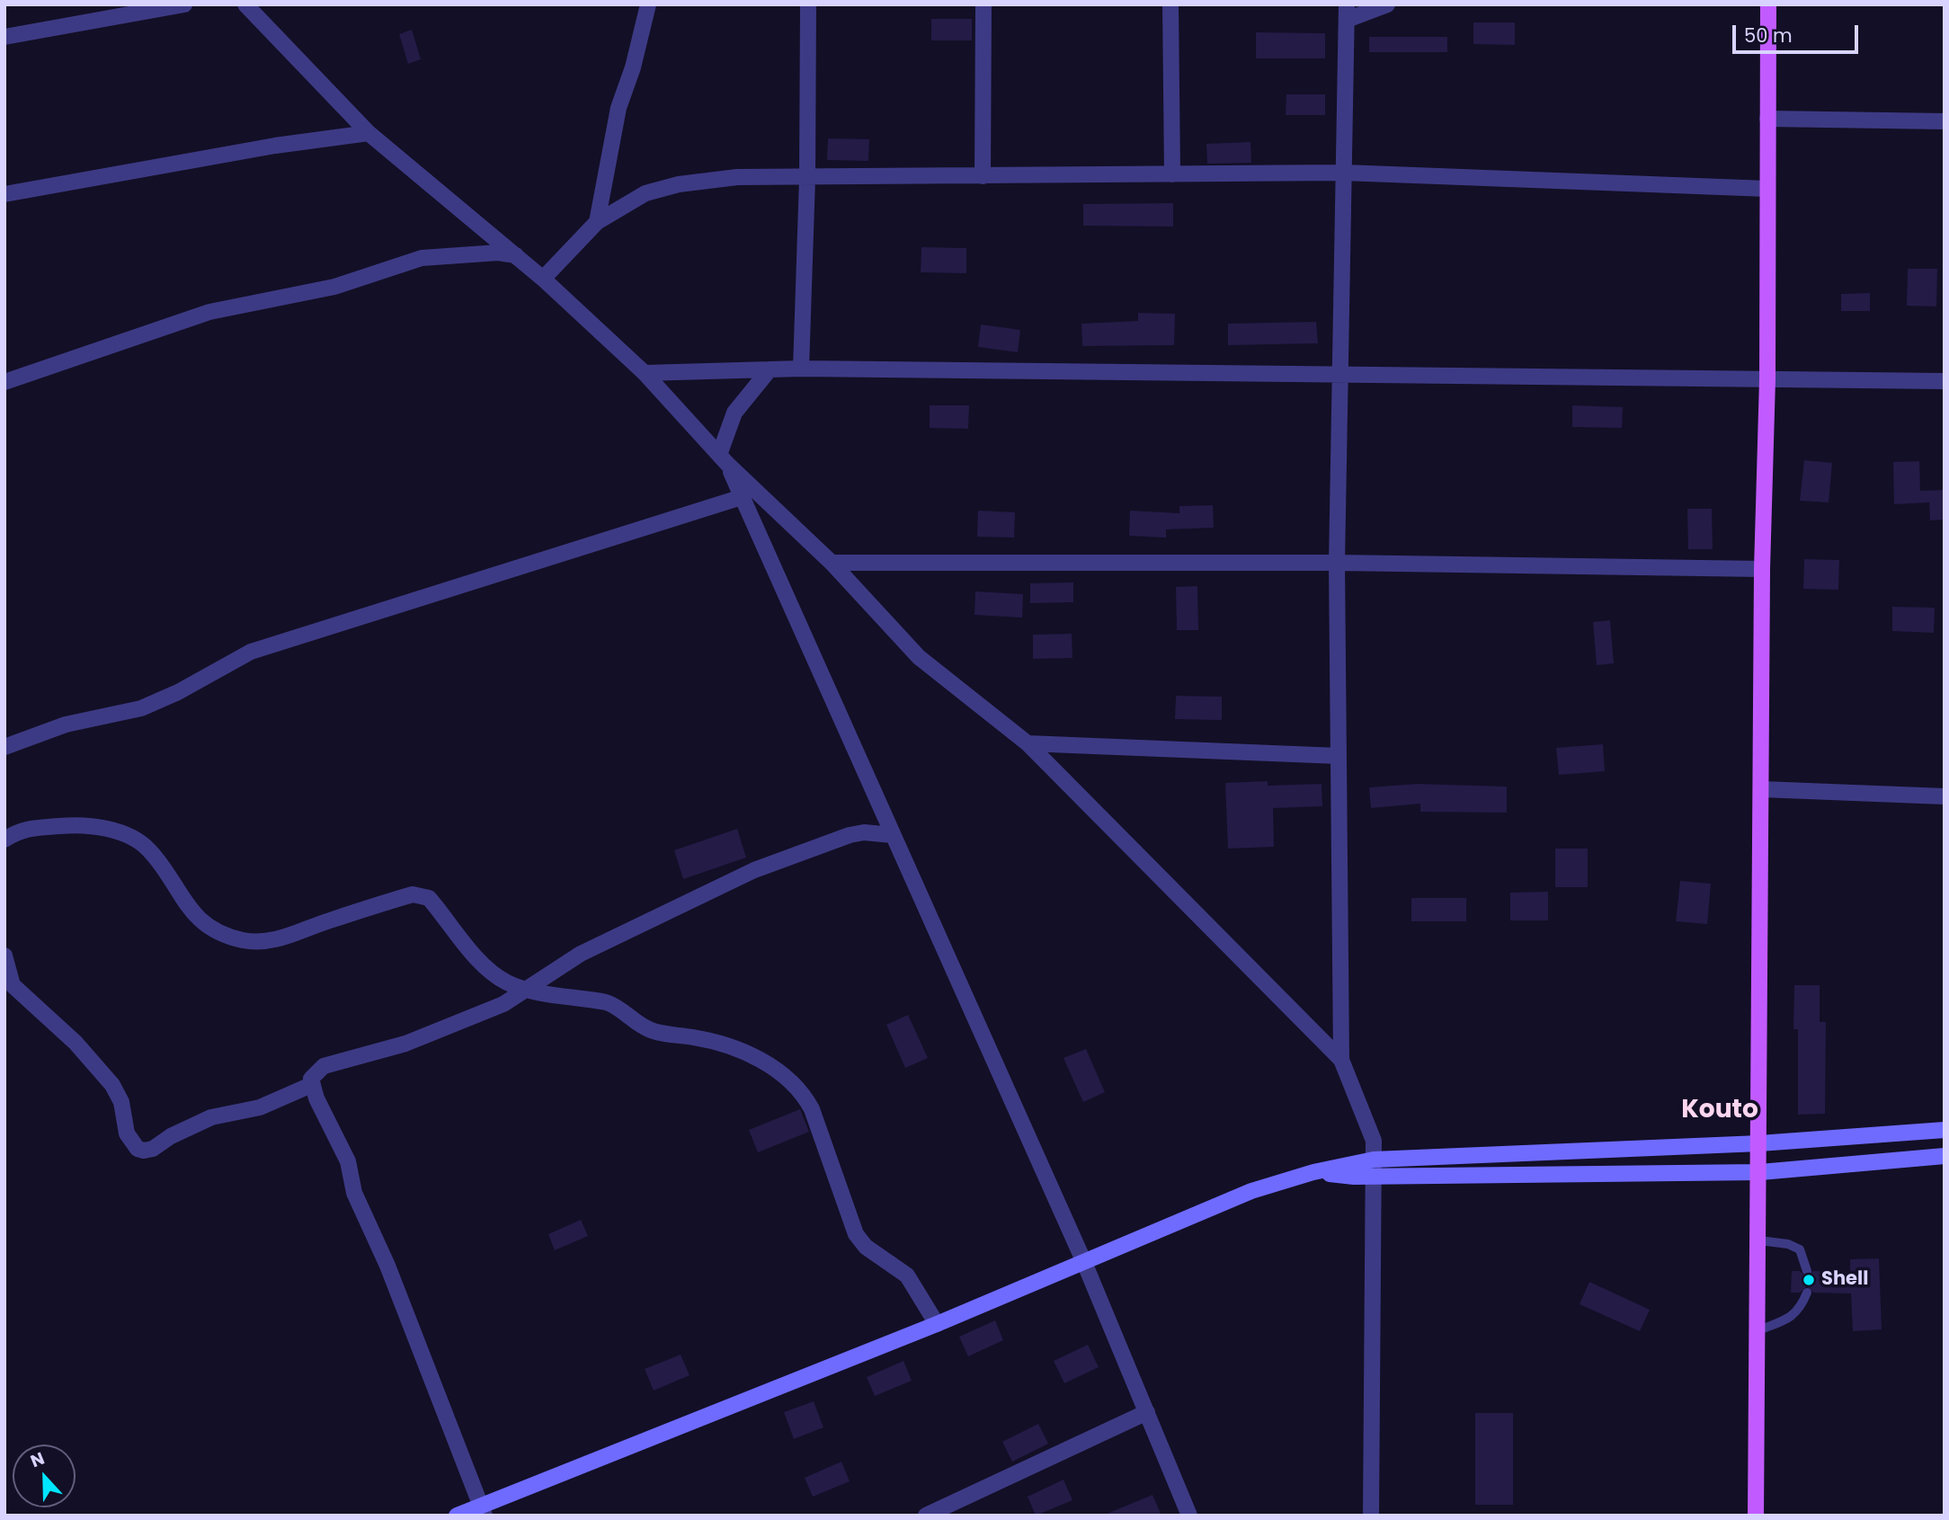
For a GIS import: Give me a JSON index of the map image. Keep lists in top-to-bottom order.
{
  "districts": ["Kouto"],
  "places": ["Shell"],
  "scale_bar": "50 m",
  "north": "top"
}
